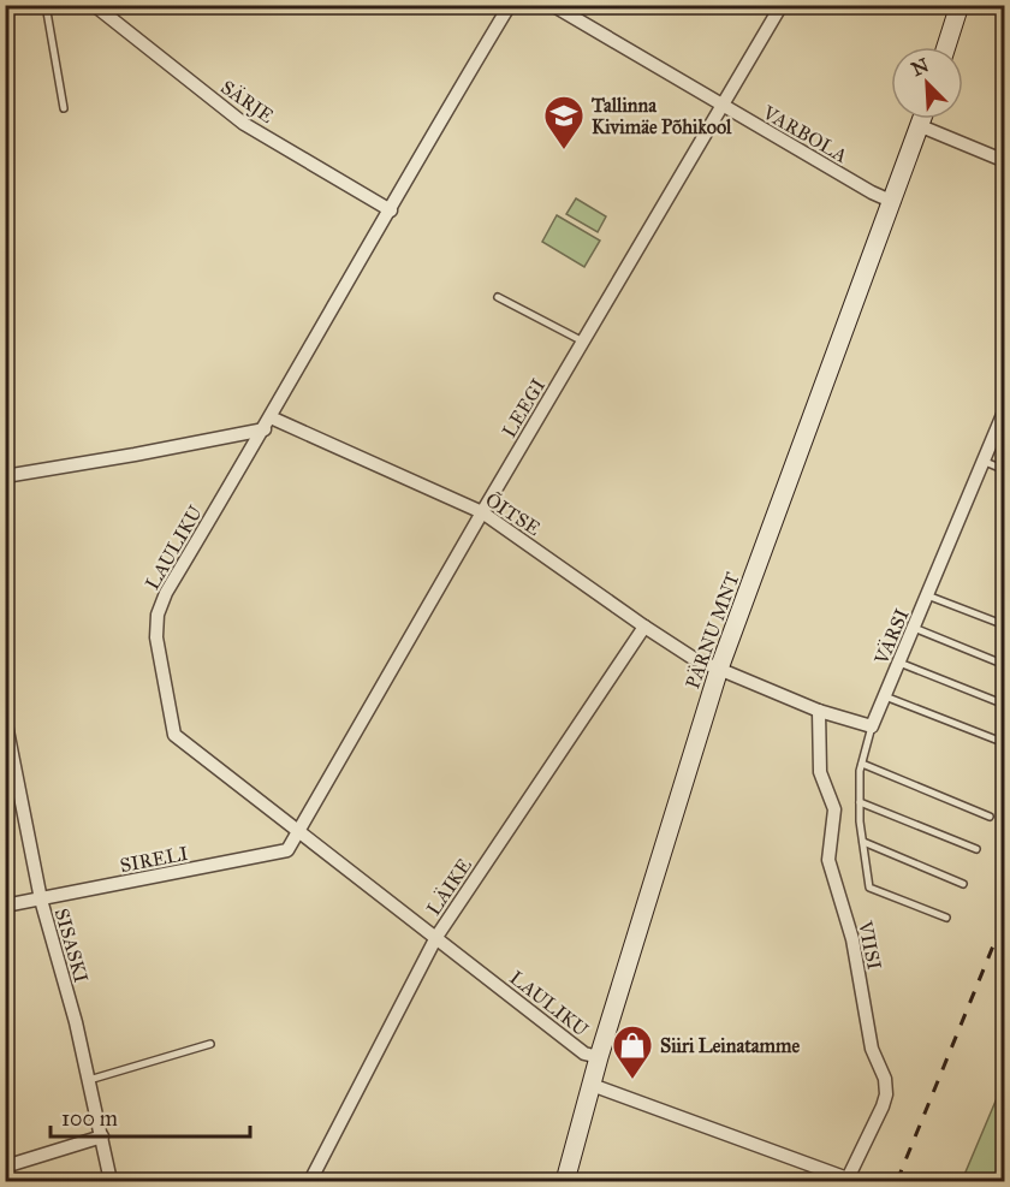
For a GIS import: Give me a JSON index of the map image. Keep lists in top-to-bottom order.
{
  "streets": {
    "main road": ["PÄRNU MNT"],
    "street": [
      "SÄRJE",
      "VARBOLA",
      "LEEGI",
      "ÕITSE",
      "LAULIKU",
      "VÄRSI",
      "SIRELI",
      "LÄIKE",
      "SISASKI",
      "VIISI"
    ]
  },
  "crossings": [
    ["SÄRJE", "LAULIKU"],
    ["VARBOLA", "LEEGI"],
    ["VARBOLA", "PÄRNU MNT"],
    ["LEEGI", "ÕITSE"],
    ["LEEGI", "LAULIKU"],
    ["LEEGI", "SIRELI"],
    ["ÕITSE", "LAULIKU"],
    ["ÕITSE", "PÄRNU MNT"],
    ["ÕITSE", "LÄIKE"],
    ["LAULIKU", "PÄRNU MNT"],
    ["LAULIKU", "SIRELI"],
    ["LAULIKU", "LÄIKE"],
    ["SIRELI", "SISASKI"]
  ],
  "places": {
    "school or university": ["Tallinna Kivimäe Põhikool"],
    "shop": ["Siiri Leinatamme"]
  },
  "scale_bar": "100 m",
  "north": "top left"
}
